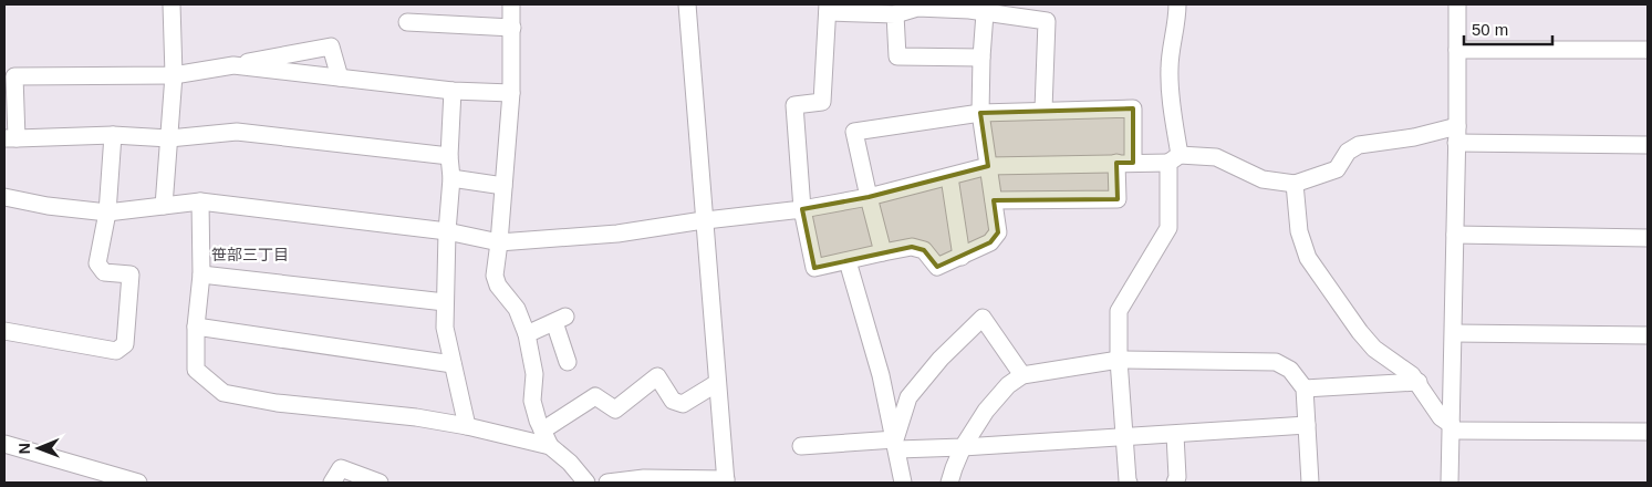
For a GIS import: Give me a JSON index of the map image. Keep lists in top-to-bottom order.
{
  "districts": ["笹部三丁目"],
  "scale_bar": "50 m",
  "north": "left"
}
